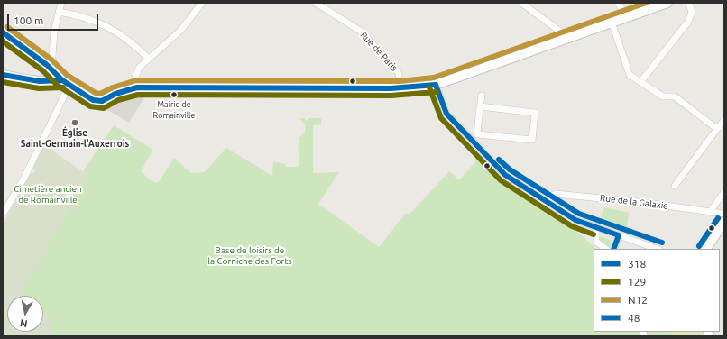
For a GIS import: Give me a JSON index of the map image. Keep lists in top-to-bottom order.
{
  "streets": {
    "street": ["Rue de Paris", "Rue de la Galaxie"]
  },
  "parks": ["Cimetière ancien de Romainville", "Base de loisirs de la Corniche des Forts"],
  "places": ["Mairie de Romainville", "Église Saint-Germain-l'Auxerrois"],
  "lines": [
    "transit line N12",
    "transit line 318",
    "transit line 129",
    "transit line 48"
  ],
  "legend": [
    "318",
    "129",
    "N12",
    "48"
  ],
  "scale_bar": "100 m",
  "north": "bottom"
}
